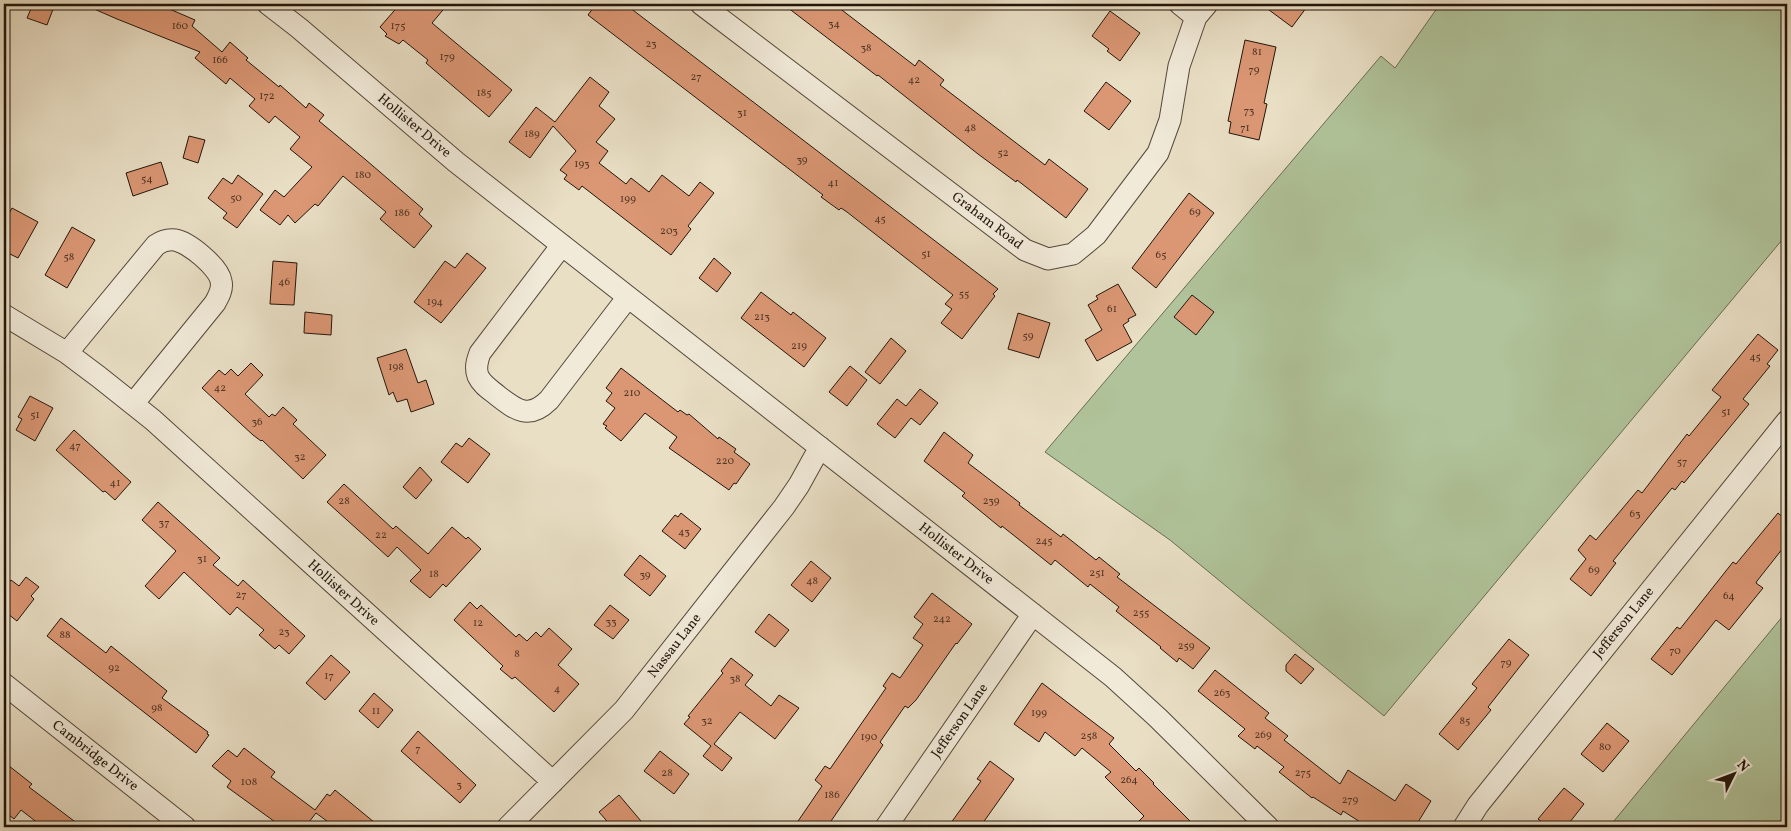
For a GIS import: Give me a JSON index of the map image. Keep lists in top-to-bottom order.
{
  "streets": {
    "street": [
      "Hollister Drive",
      "Graham Road",
      "Jefferson Lane",
      "Nassau Lane",
      "Cambridge Drive"
    ]
  },
  "crossings": [
    ["Hollister Drive", "Jefferson Lane"],
    ["Hollister Drive", "Nassau Lane"]
  ],
  "house_numbers": [
    "34",
    "160",
    "175",
    "23",
    "38",
    "81",
    "179",
    "166",
    "79",
    "27",
    "42",
    "185",
    "172",
    "73",
    "31",
    "48",
    "71",
    "189",
    "52",
    "39",
    "193",
    "180",
    "54",
    "41",
    "50",
    "199",
    "69",
    "186",
    "45",
    "203",
    "51",
    "65",
    "58",
    "46",
    "55",
    "194",
    "61",
    "213",
    "59",
    "219",
    "45",
    "198",
    "42",
    "210",
    "51",
    "51",
    "36",
    "47",
    "32",
    "220",
    "57",
    "41",
    "28",
    "239",
    "63",
    "37",
    "43",
    "22",
    "245",
    "31",
    "69",
    "251",
    "18",
    "39",
    "48",
    "27",
    "64",
    "255",
    "242",
    "33",
    "12",
    "23",
    "88",
    "259",
    "70",
    "8",
    "79",
    "92",
    "17",
    "38",
    "4",
    "263",
    "98",
    "11",
    "199",
    "32",
    "85",
    "269",
    "258",
    "190",
    "80",
    "7",
    "28",
    "275",
    "264",
    "108",
    "3",
    "186",
    "279"
  ],
  "north": "top right"
}
